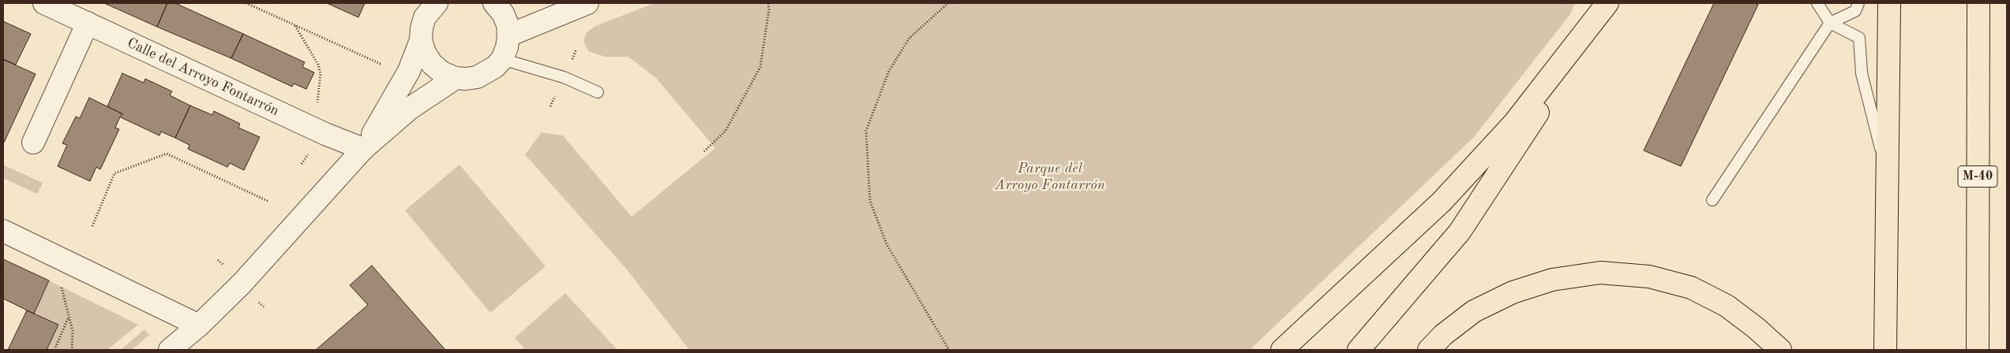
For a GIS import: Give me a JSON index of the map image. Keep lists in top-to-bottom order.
{
  "streets": {
    "highway": ["M-40"],
    "street": ["Calle del Arroyo Fontarrón"]
  },
  "parks": ["Parque del Arroyo Fontarrón"]
}
